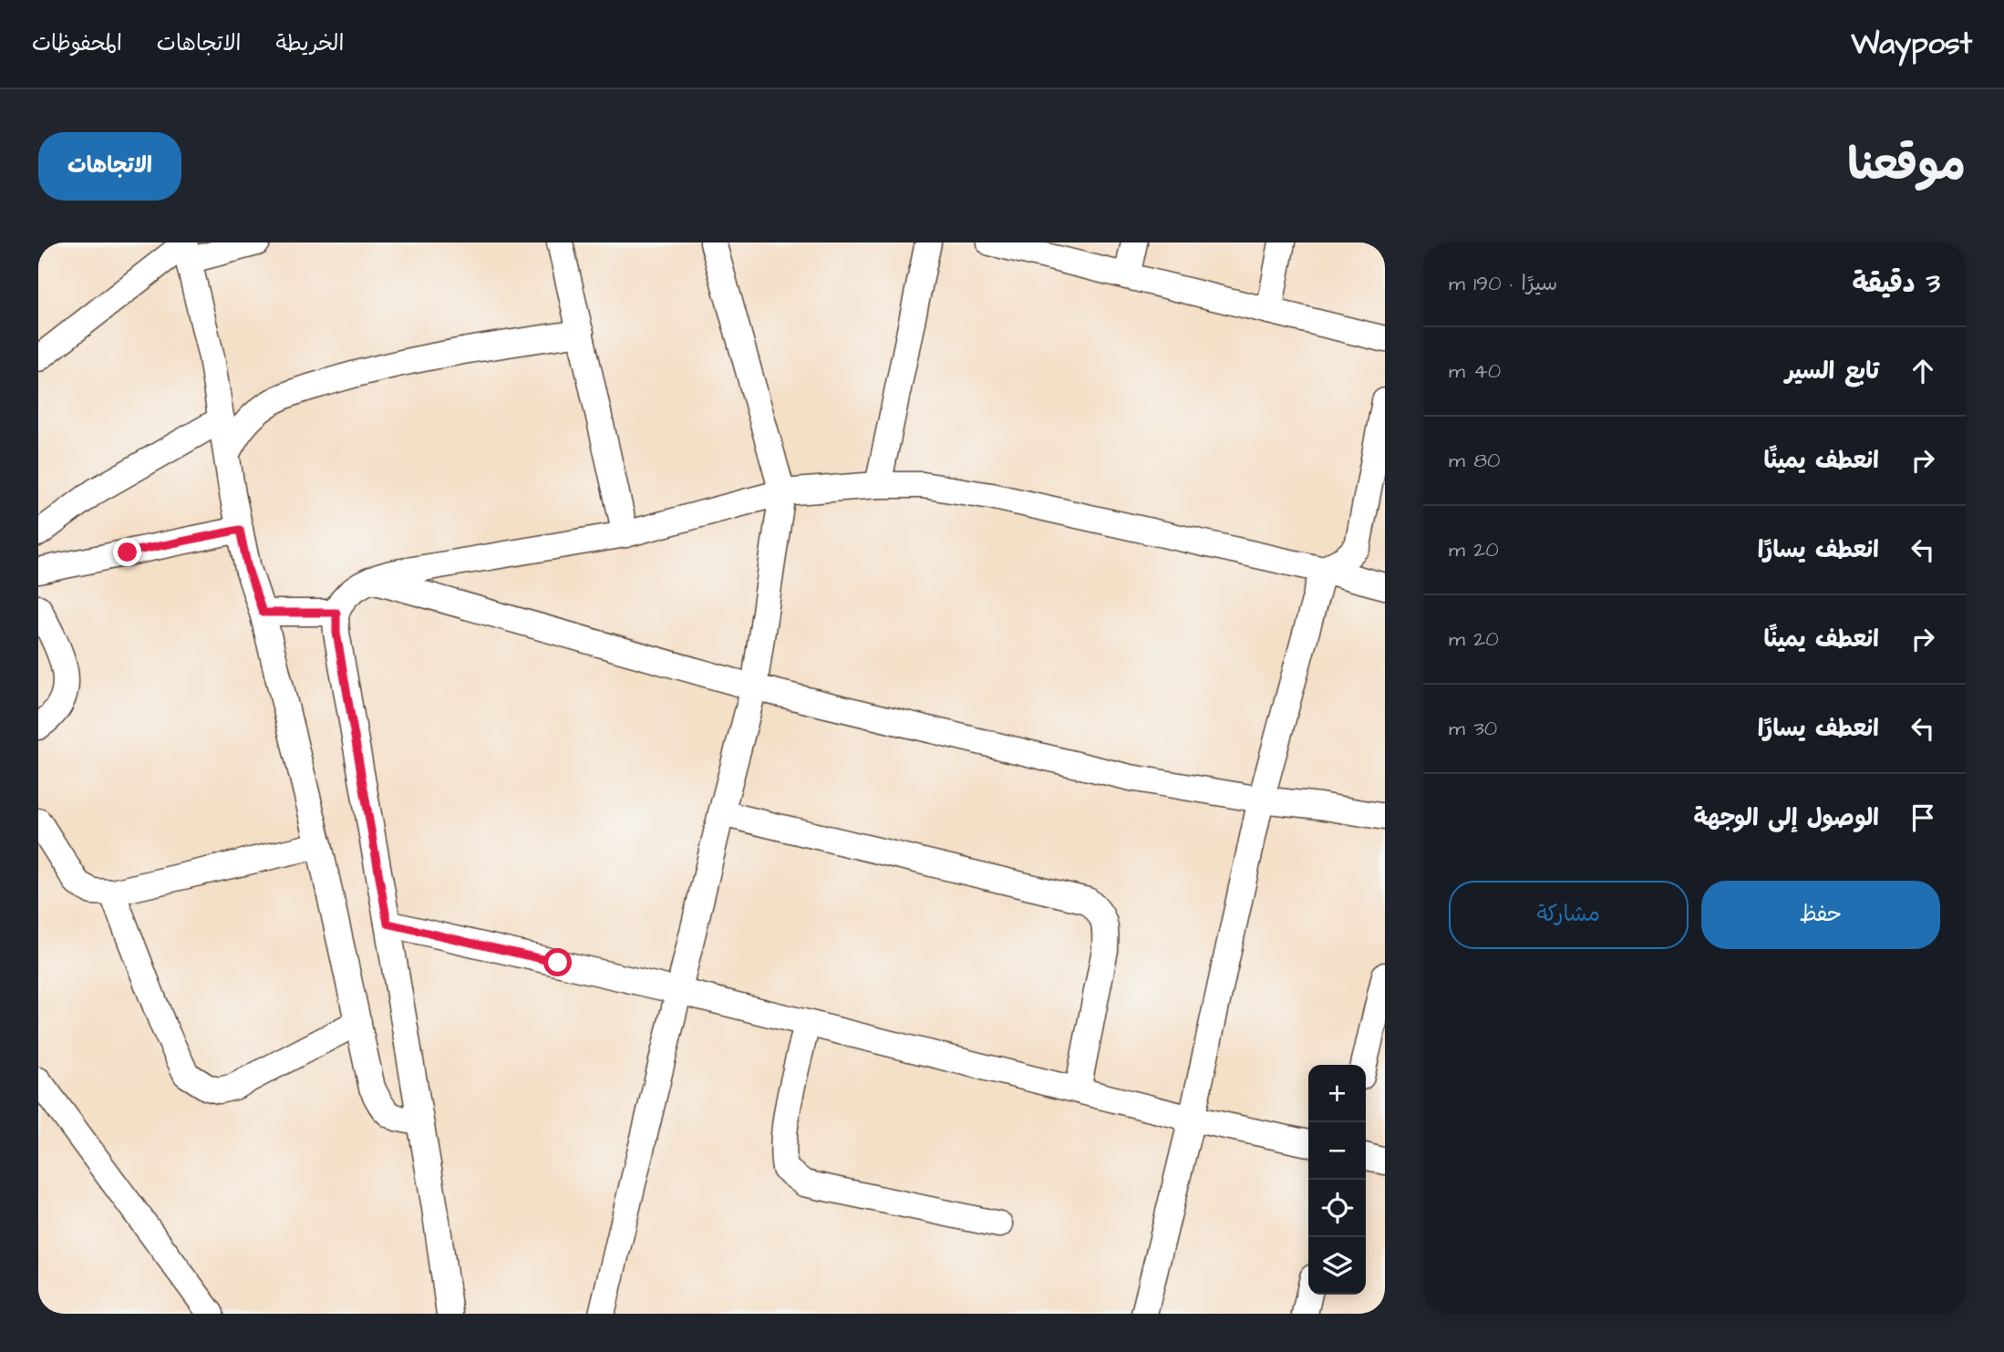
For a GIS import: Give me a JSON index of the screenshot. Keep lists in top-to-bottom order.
{
  "page": {
    "header": "Waypost",
    "nav": ["الخريطة", "الاتجاهات", "المحفوظات"],
    "title": "موقعنا",
    "buttons": [
      "الاتجاهات",
      ["حفظ", "مشاركة"]
    ],
    "heading": ["3 دقيقة", "سيرًا · 190 m"],
    "list": [
      ["تابع السير", "40 m"],
      ["انعطف يمينًا", "80 m"],
      ["انعطف يسارًا", "20 m"],
      ["انعطف يمينًا", "20 m"],
      ["انعطف يسارًا", "30 m"],
      "الوصول إلى الوجهة"
    ],
    "map_buttons": ["+", "−"]
  }
}
